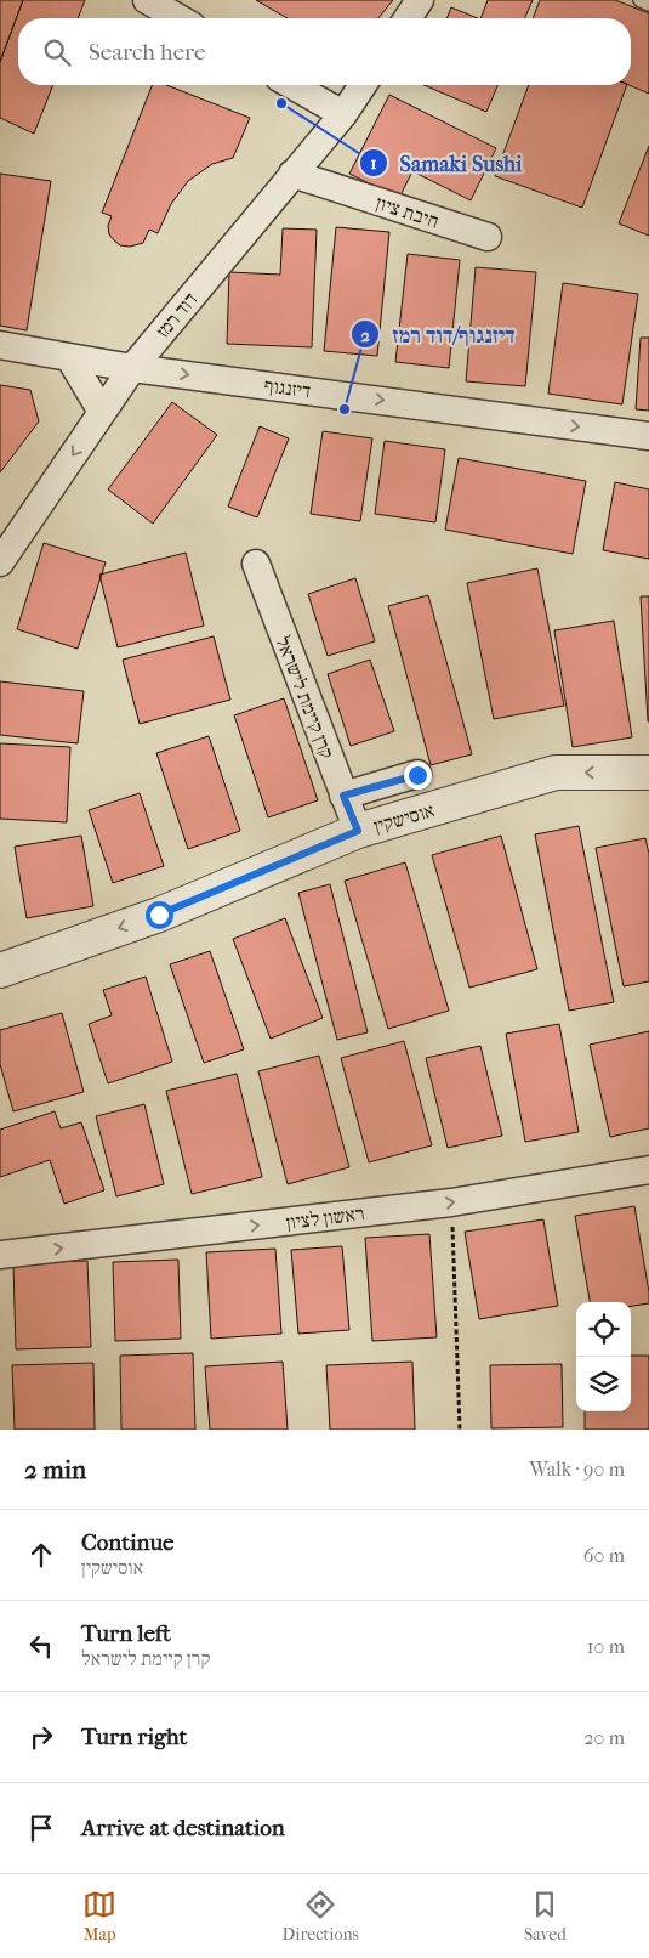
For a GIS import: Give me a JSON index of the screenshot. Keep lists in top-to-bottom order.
{
  "streets": {
    "street": [
      "חיבת ציון",
      "דוד רמז",
      "דיזנגוף",
      "קרן קיימת לישראל",
      "אוסישקין",
      "ראשון לציון"
    ]
  },
  "crossings": [
    ["חיבת ציון", "דוד רמז"],
    ["דוד רמז", "דיזנגוף"],
    ["קרן קיימת לישראל", "אוסישקין"]
  ],
  "one_way": ["דיזנגוף", "אוסישקין", "ראשון לציון"],
  "places": ["Samaki Sushi", "דיזנגוף/דוד רמז"],
  "page": {
    "search": "Search here",
    "heading": ["2 min", "Walk · 90 m"],
    "list": [
      ["Continue", "אוסישקין", "60 m"],
      ["Turn left", "קרן קיימת לישראל", "10 m"],
      ["Turn right", "20 m"],
      "Arrive at destination"
    ],
    "nav": ["Map", "Directions", "Saved"]
  }
}
